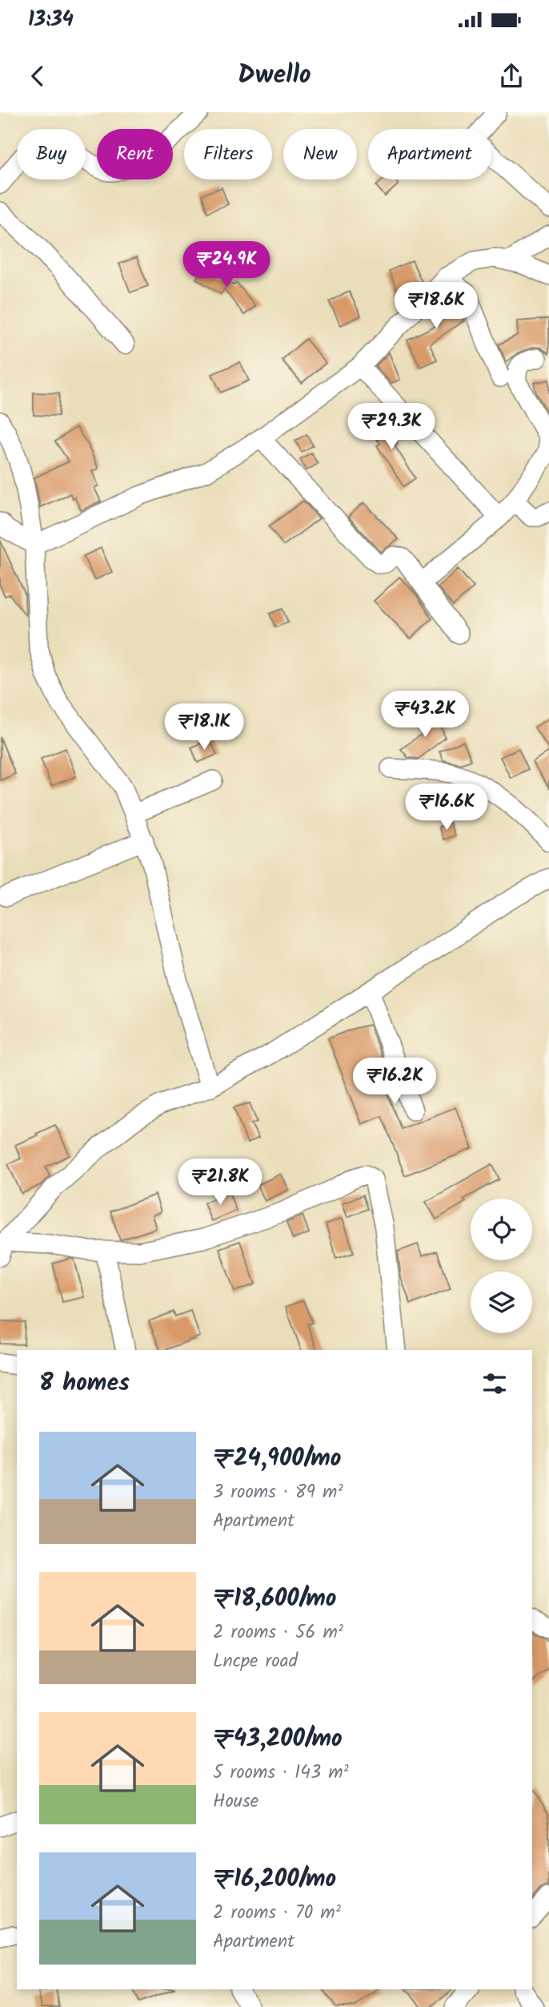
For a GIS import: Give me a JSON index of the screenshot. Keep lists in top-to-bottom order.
{
  "page": {
    "status": "13:34",
    "header": "Dwello",
    "chip": [
      "Buy",
      "Rent",
      "Filters",
      "New",
      "Apartment"
    ],
    "price": [
      "₹24.9K",
      "₹18.6K",
      "₹29.3K",
      "₹43.2K",
      "₹18.1K",
      "₹16.6K",
      "₹16.2K",
      "₹21.8K"
    ],
    "heading": "8 homes",
    "list": [
      {
        "name": "₹24,900/mo",
        "note": "3 rooms · 89 m² · Apartment"
      },
      {
        "name": "₹18,600/mo",
        "note": "2 rooms · 56 m² · Lncpe road"
      },
      {
        "name": "₹43,200/mo",
        "note": "5 rooms · 143 m² · House"
      },
      {
        "name": "₹16,200/mo",
        "note": "2 rooms · 70 m² · Apartment"
      }
    ]
  }
}
